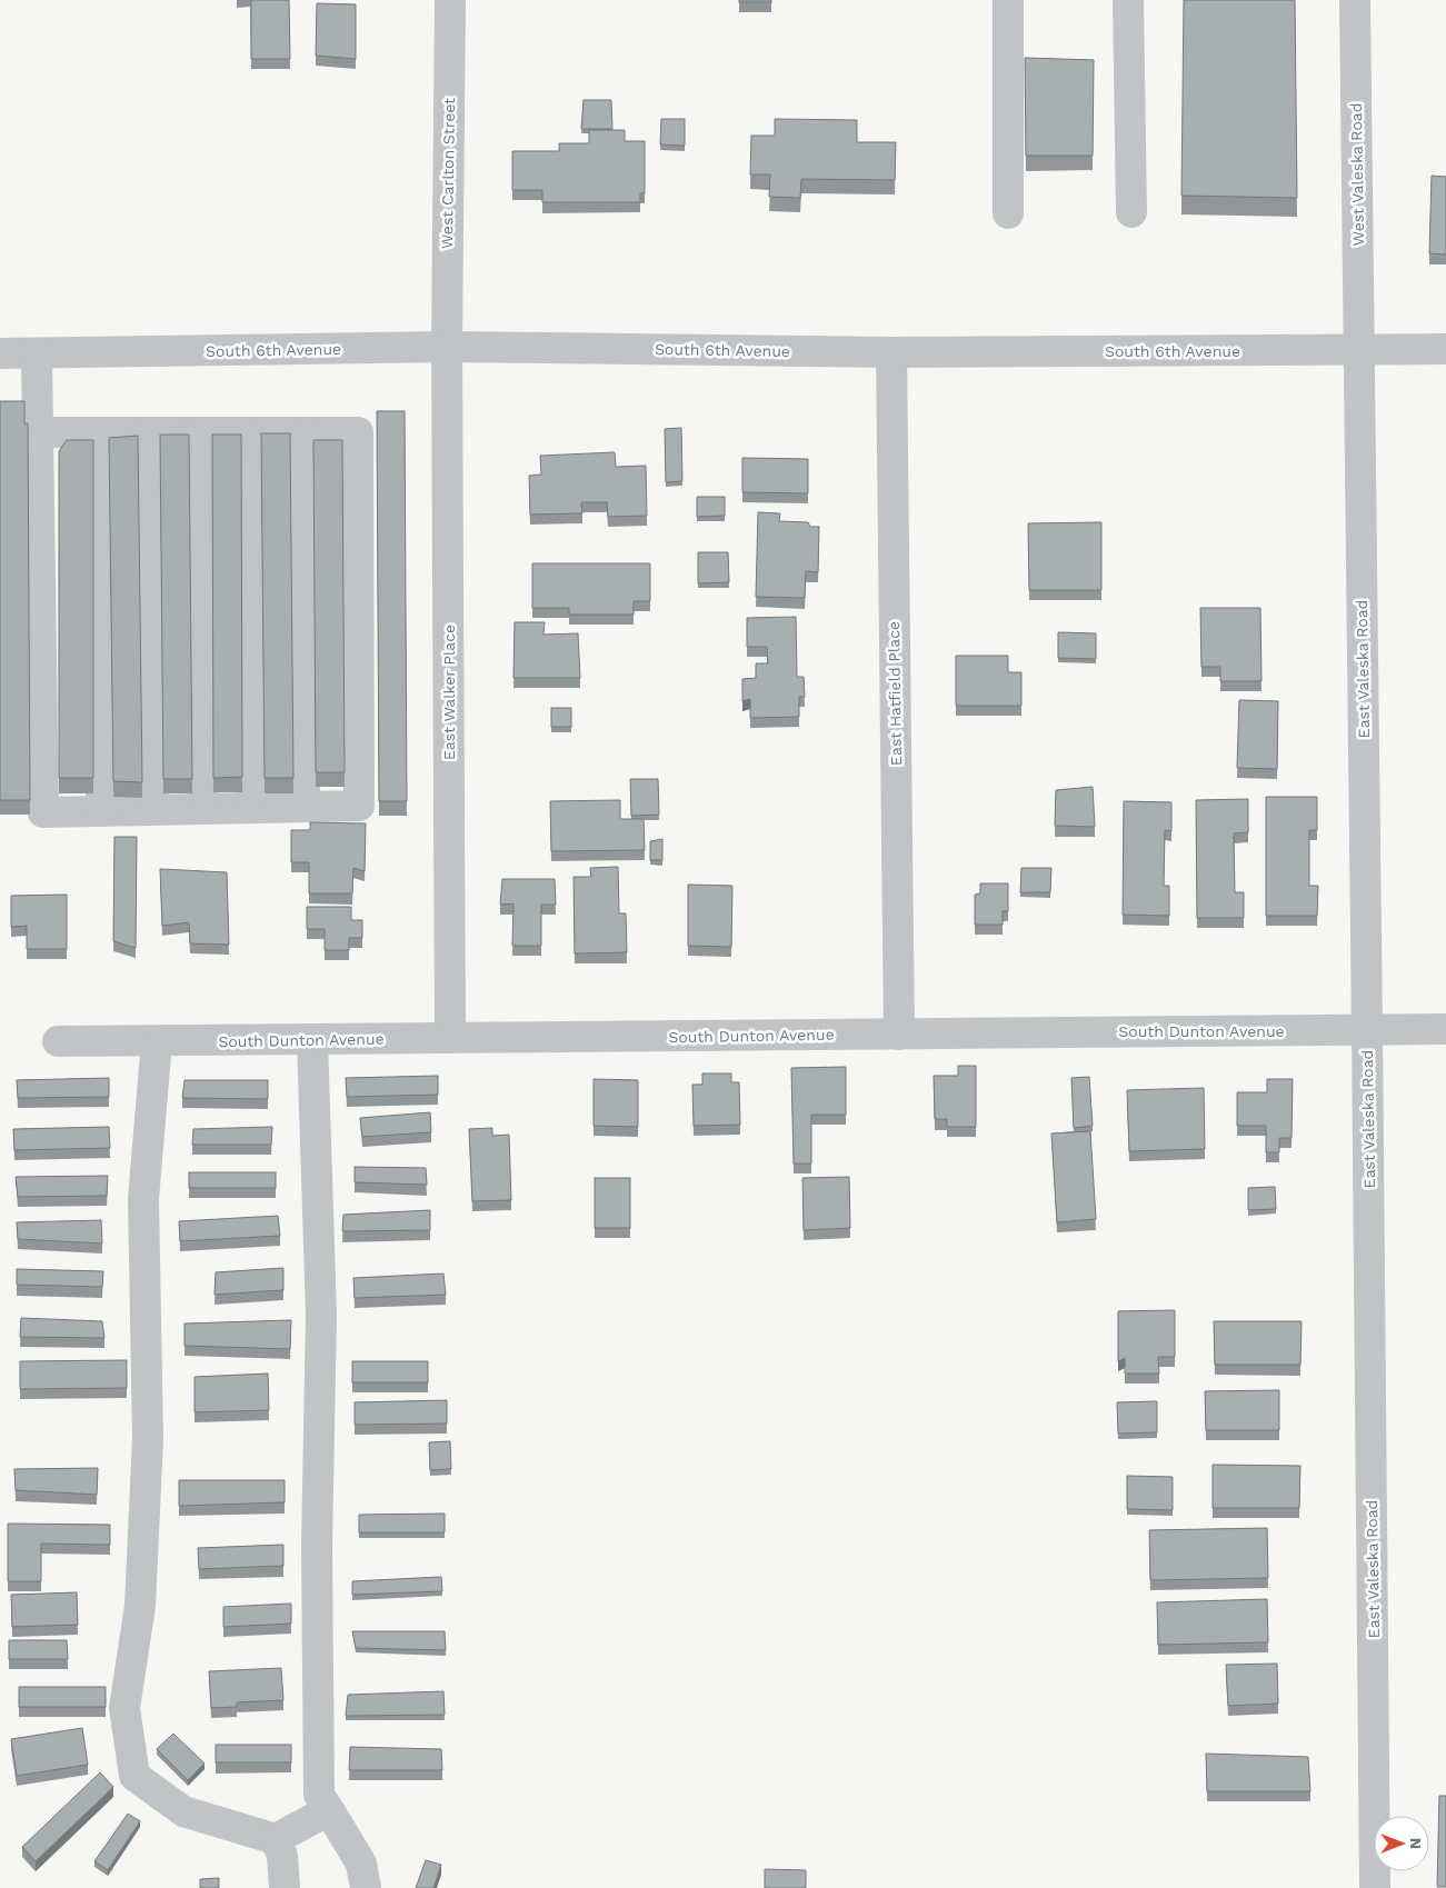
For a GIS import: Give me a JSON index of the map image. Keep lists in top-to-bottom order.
{
  "streets": {
    "street": [
      "West Carlton Street",
      "West Valeska Road",
      "South 6th Avenue",
      "East Valeska Road",
      "East Walker Place",
      "East Hatfield Place",
      "South Dunton Avenue"
    ]
  },
  "crossings": [
    ["West Carlton Street", "South 6th Avenue"],
    ["West Carlton Street", "East Walker Place"],
    ["West Valeska Road", "South 6th Avenue"],
    ["West Valeska Road", "East Valeska Road"],
    ["South 6th Avenue", "East Valeska Road"],
    ["South 6th Avenue", "East Walker Place"],
    ["South 6th Avenue", "East Hatfield Place"],
    ["East Valeska Road", "South Dunton Avenue"],
    ["East Walker Place", "South Dunton Avenue"],
    ["East Hatfield Place", "South Dunton Avenue"]
  ],
  "north": "right"
}
